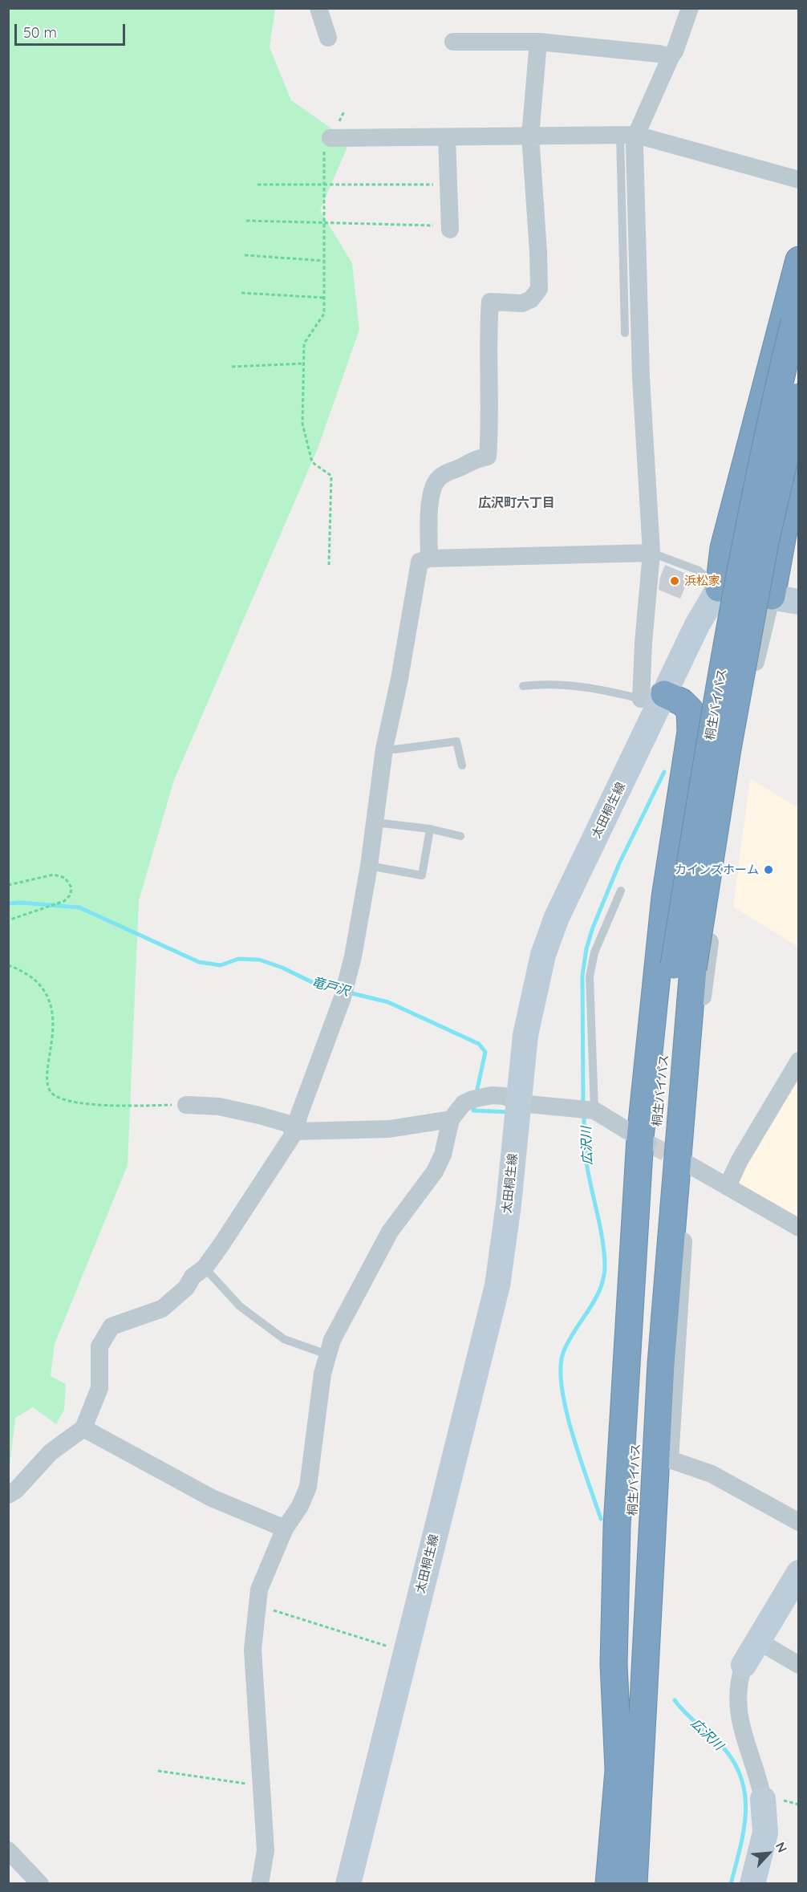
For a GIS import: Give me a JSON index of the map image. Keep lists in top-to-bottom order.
{
  "streets": {
    "highway": ["桐生バイパス"],
    "main road": ["太田桐生線"]
  },
  "districts": ["広沢町六丁目"],
  "water": ["竜戸沢", "広沢川"],
  "places": ["浜松家", "カインズホーム"],
  "scale_bar": "50 m",
  "north": "top right"
}
